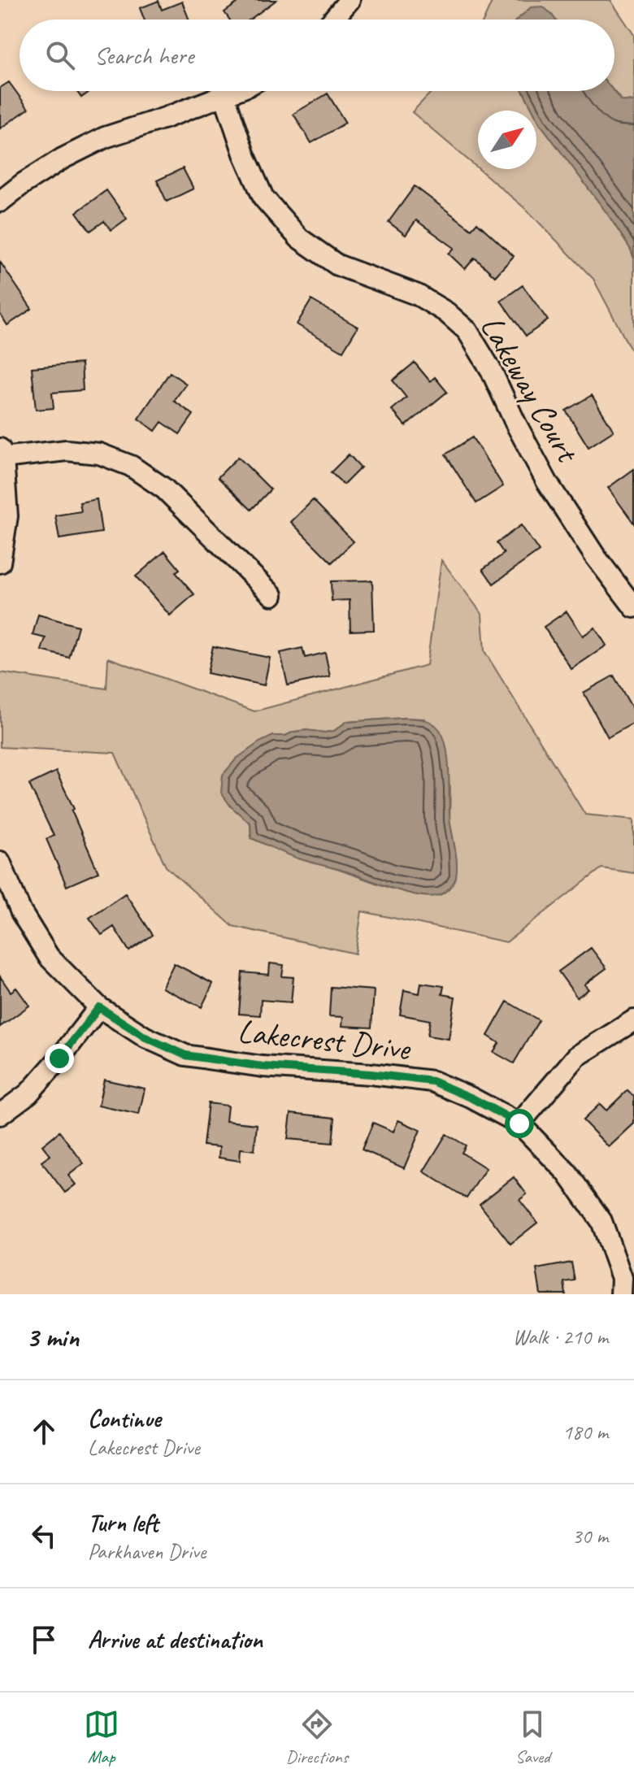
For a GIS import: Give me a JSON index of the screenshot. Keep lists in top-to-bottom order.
{
  "streets": {
    "street": ["Lakeway Court", "Lakecrest Drive"]
  },
  "north": "top right",
  "page": {
    "search": "Search here",
    "heading": ["3 min", "Walk · 210 m"],
    "list": [
      ["Continue", "Lakecrest Drive", "180 m"],
      ["Turn left", "Parkhaven Drive", "30 m"],
      "Arrive at destination"
    ],
    "nav": ["Map", "Directions", "Saved"]
  }
}
